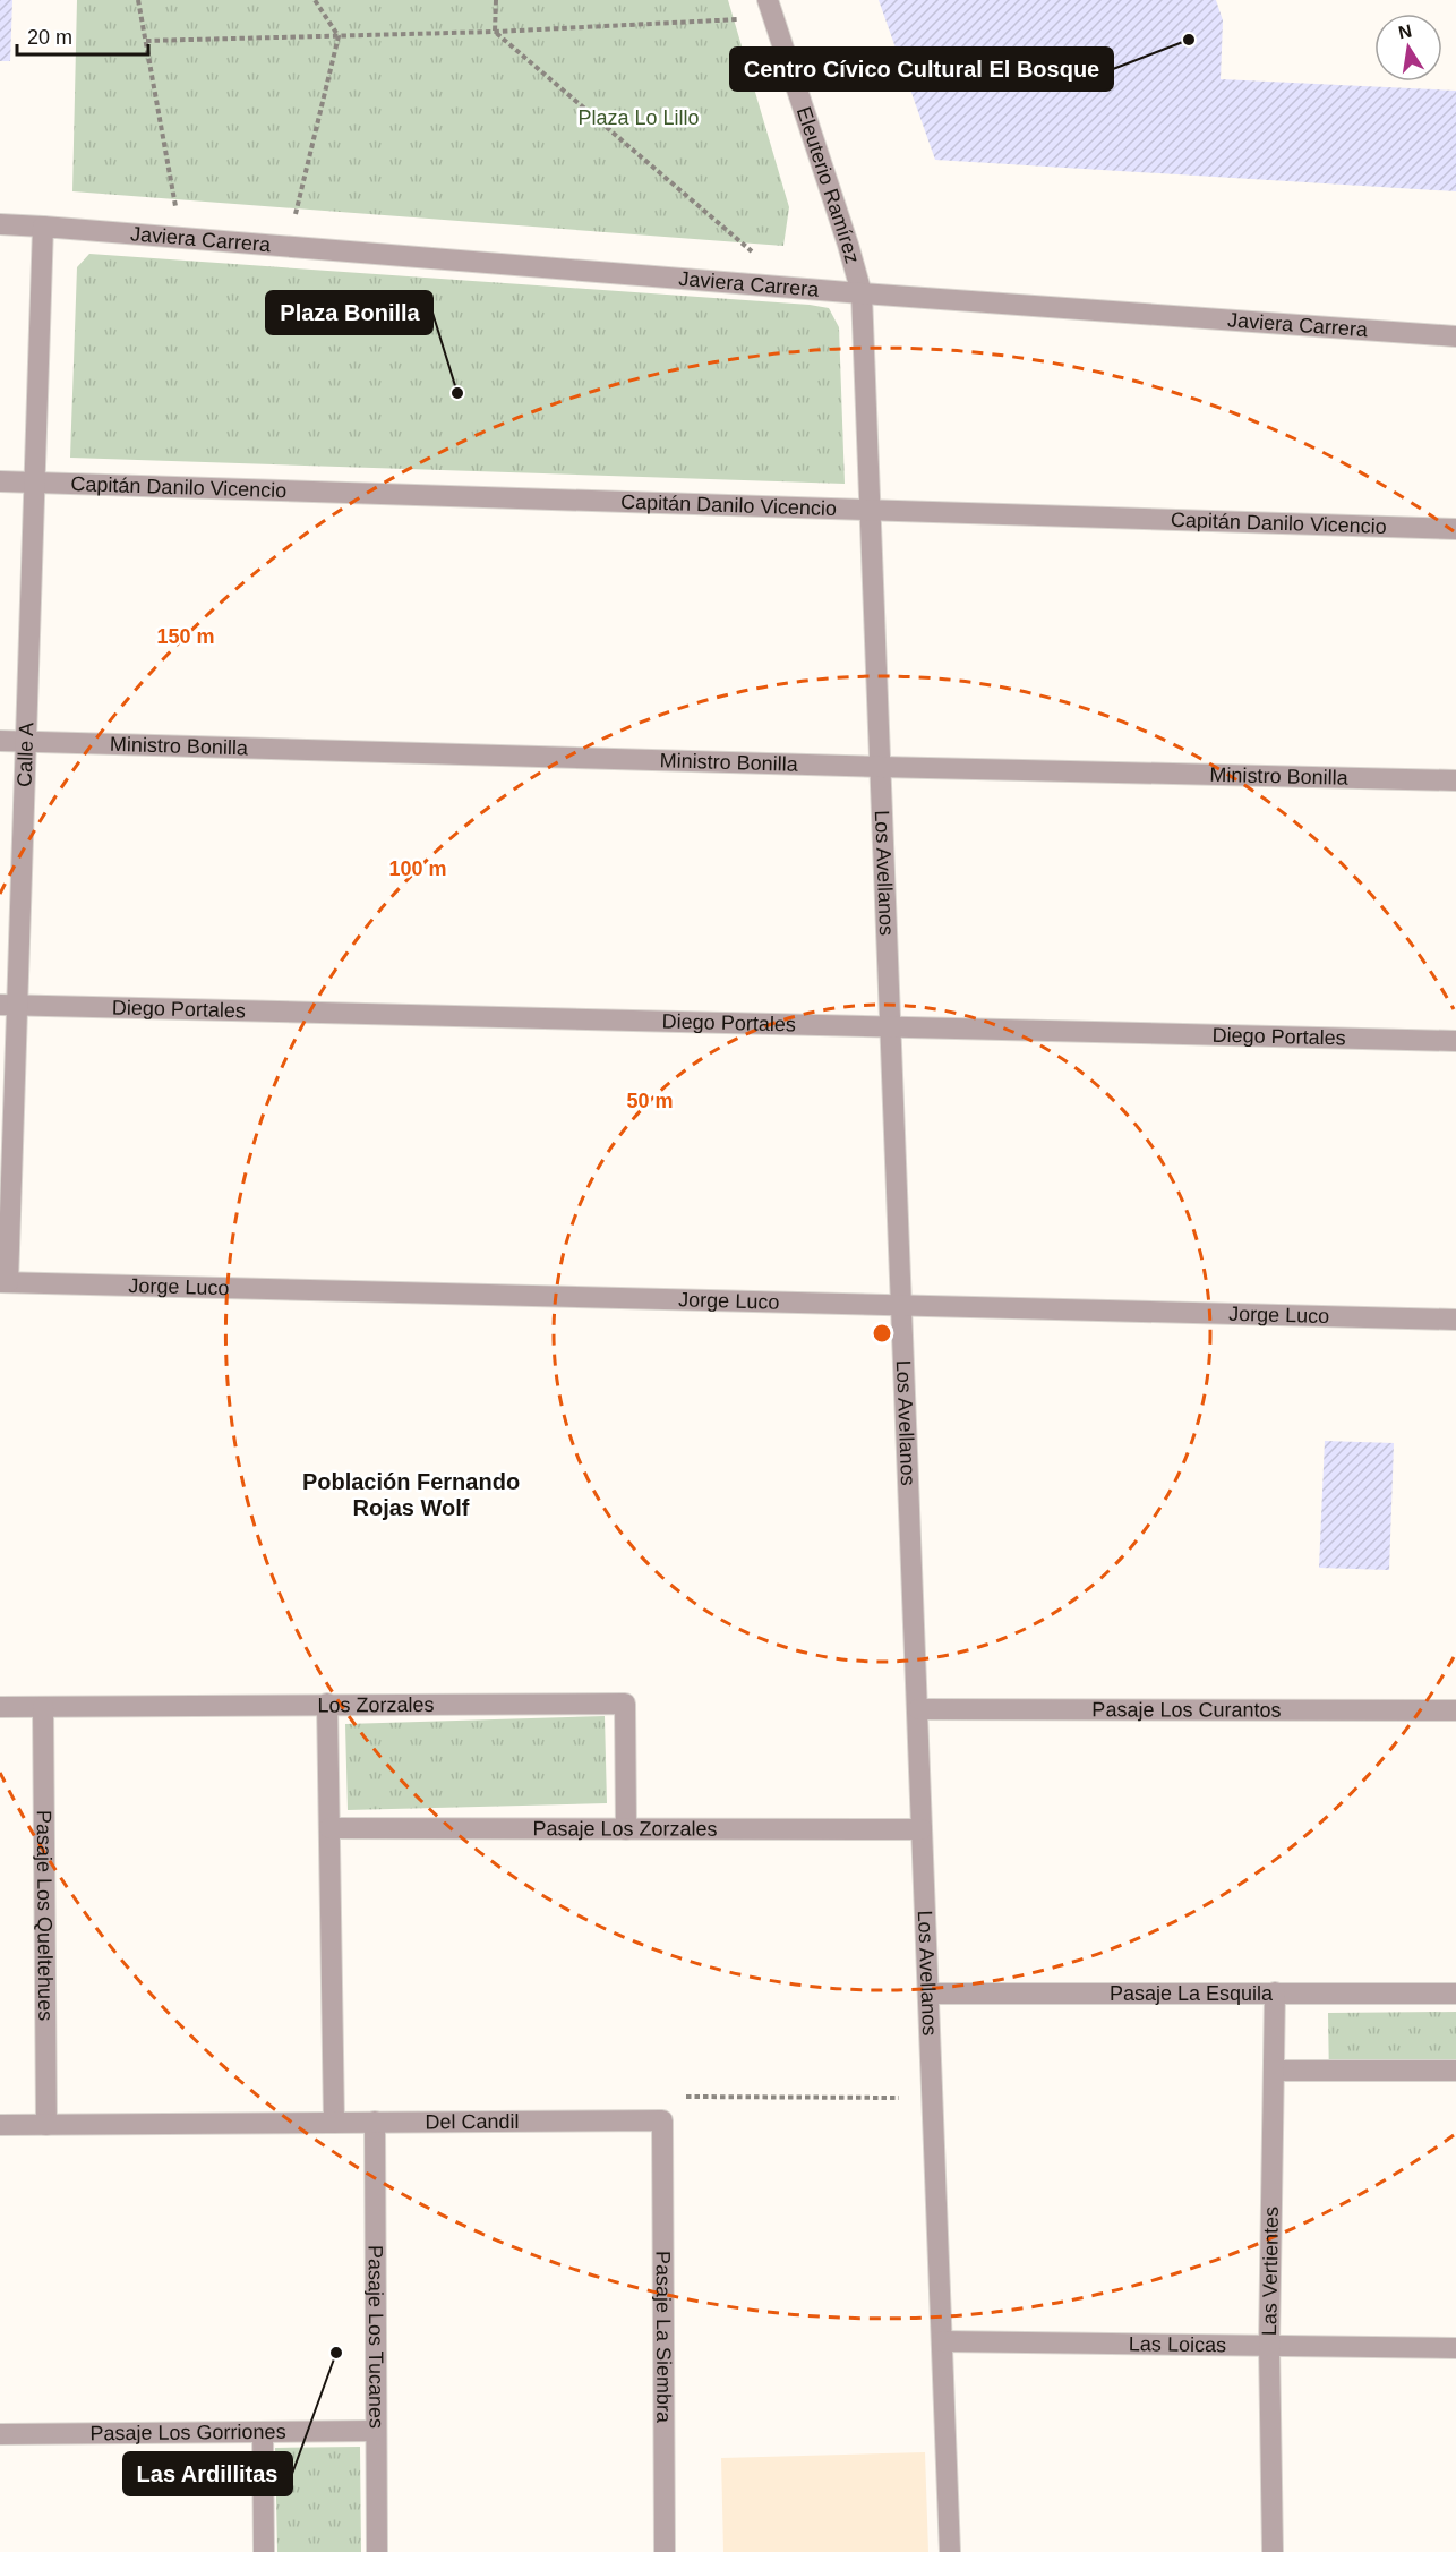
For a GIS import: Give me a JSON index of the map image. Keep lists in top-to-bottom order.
{
  "streets": {
    "street": [
      "Eleuterio Ramírez",
      "Javiera Carrera",
      "Capitán Danilo Vicencio",
      "Ministro Bonilla",
      "Calle A",
      "Los Avellanos",
      "Diego Portales",
      "Jorge Luco",
      "Los Zorzales",
      "Pasaje Los Curantos",
      "Pasaje Los Zorzales",
      "Pasaje Los Queltehues",
      "Pasaje La Esquila",
      "Del Candil",
      "Las Vertientes",
      "Pasaje La Siembra",
      "Pasaje Los Tucanes",
      "Las Loicas",
      "Pasaje Los Gorriones"
    ]
  },
  "crossings": [
    ["Eleuterio Ramírez", "Javiera Carrera"],
    ["Eleuterio Ramírez", "Los Avellanos"],
    ["Javiera Carrera", "Calle A"],
    ["Javiera Carrera", "Los Avellanos"],
    ["Capitán Danilo Vicencio", "Calle A"],
    ["Capitán Danilo Vicencio", "Los Avellanos"],
    ["Ministro Bonilla", "Calle A"],
    ["Ministro Bonilla", "Los Avellanos"],
    ["Calle A", "Diego Portales"],
    ["Calle A", "Jorge Luco"],
    ["Los Avellanos", "Diego Portales"],
    ["Los Avellanos", "Jorge Luco"],
    ["Los Avellanos", "Pasaje Los Curantos"],
    ["Los Avellanos", "Pasaje Los Zorzales"],
    ["Los Avellanos", "Pasaje La Esquila"],
    ["Los Avellanos", "Las Loicas"],
    ["Los Zorzales", "Pasaje Los Zorzales"],
    ["Los Zorzales", "Pasaje Los Queltehues"],
    ["Pasaje Los Queltehues", "Del Candil"],
    ["Pasaje La Esquila", "Las Vertientes"],
    ["Del Candil", "Pasaje La Siembra"],
    ["Del Candil", "Pasaje Los Tucanes"],
    ["Las Vertientes", "Las Loicas"],
    ["Pasaje Los Tucanes", "Pasaje Los Gorriones"]
  ],
  "districts": ["Población Fernando Rojas Wolf"],
  "parks": ["Plaza Lo Lillo"],
  "places": ["Centro Cívico Cultural El Bosque", "Plaza Bonilla", "Las Ardillitas"],
  "scale_bar": "20 m",
  "north": "top",
  "rings": ["150 m", "100 m", "50 m"]
}
